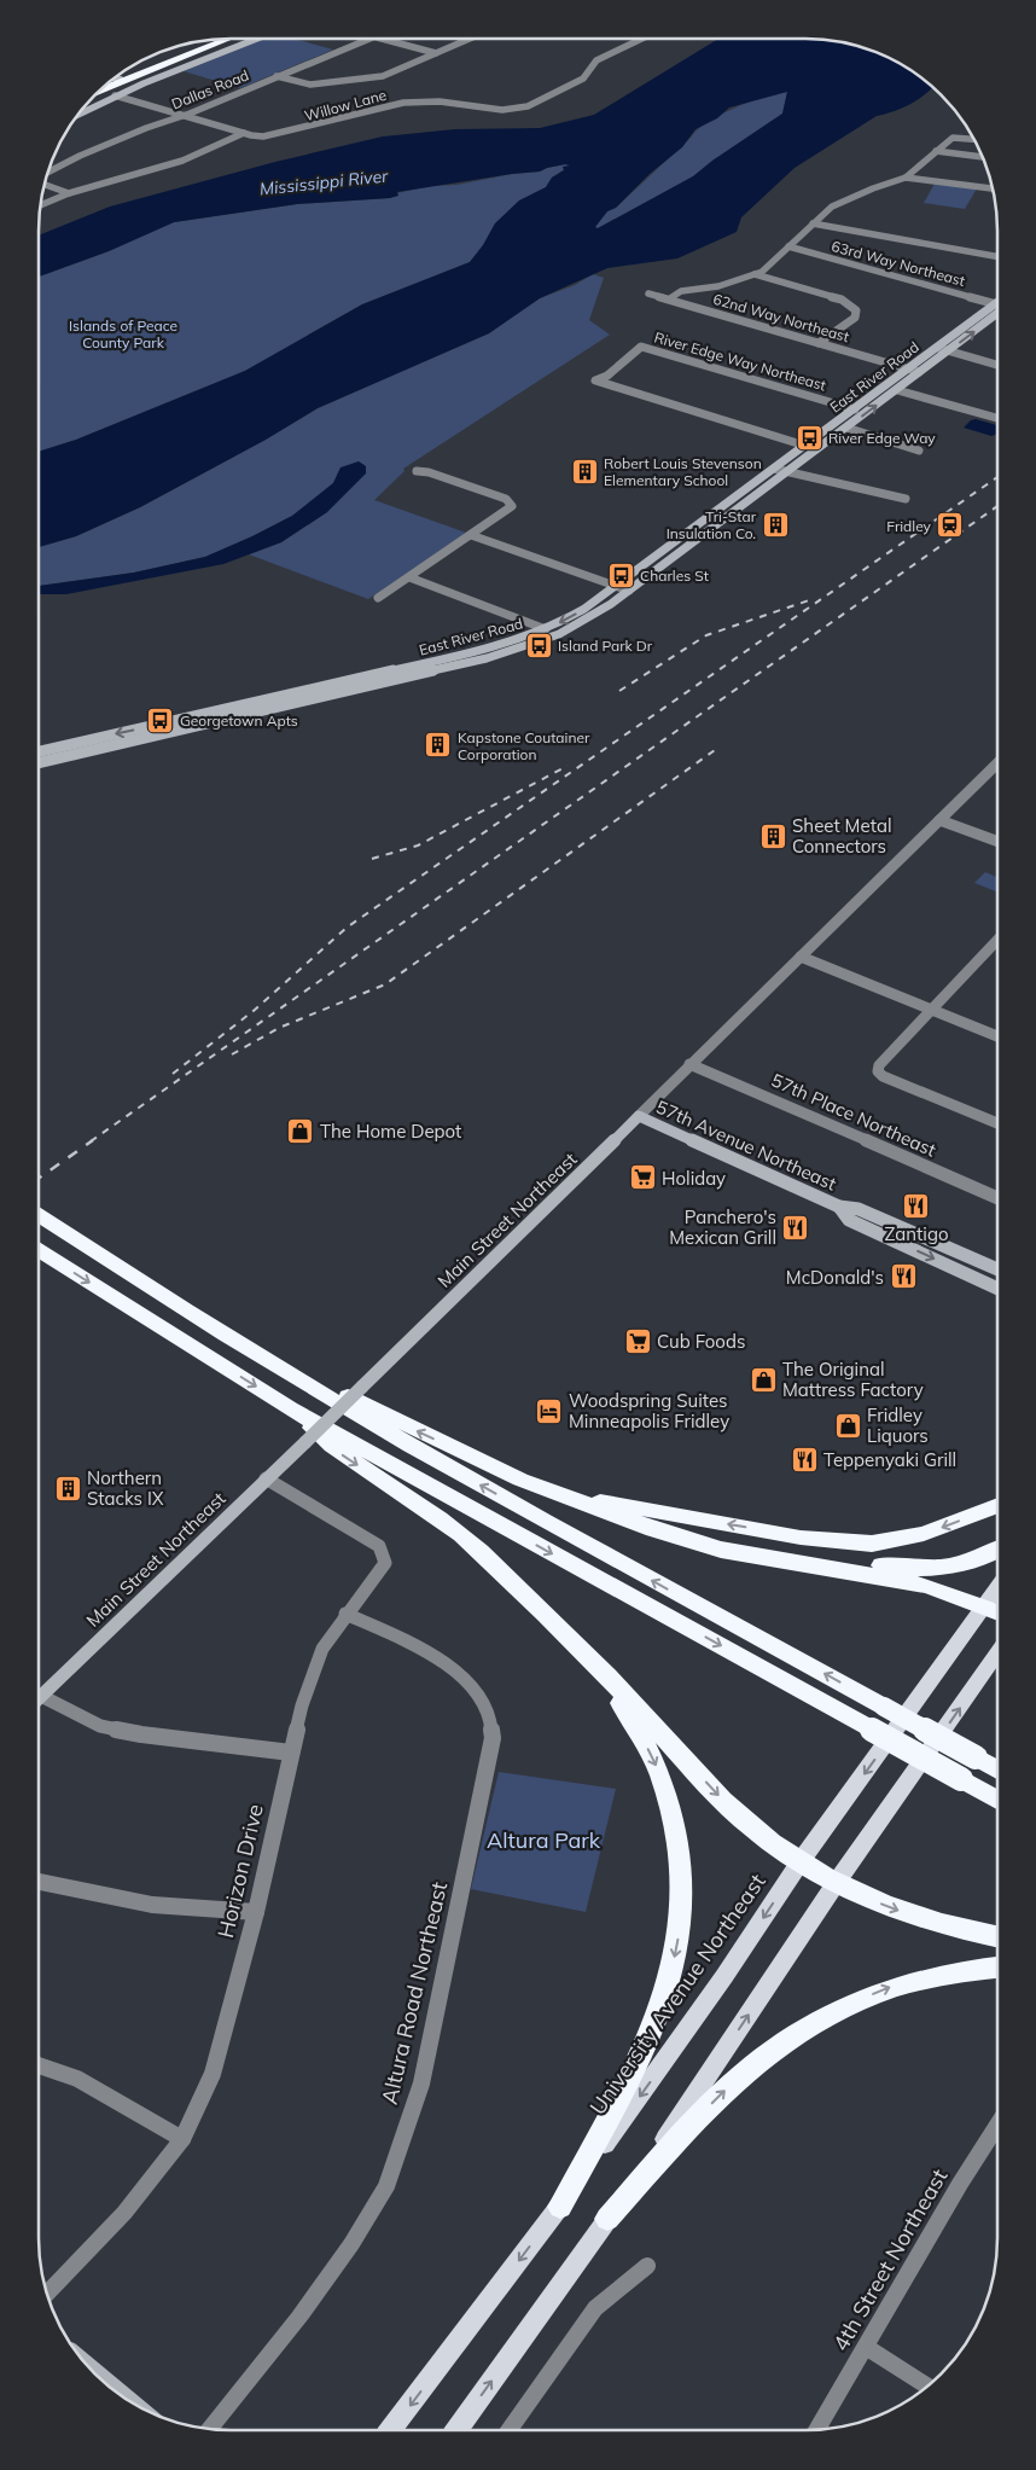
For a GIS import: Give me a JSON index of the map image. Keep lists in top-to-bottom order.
{
  "streets": {
    "main road": [
      "East River Road",
      "57th Avenue Northeast",
      "Main Street Northeast",
      "University Avenue Northeast"
    ],
    "street": [
      "Dallas Road",
      "Willow Lane",
      "63rd Way Northeast",
      "62nd Way Northeast",
      "River Edge Way Northeast",
      "57th Place Northeast",
      "Horizon Drive",
      "Altura Road Northeast",
      "4th Street Northeast"
    ]
  },
  "crossings": [
    ["62nd Way Northeast", "East River Road"],
    ["River Edge Way Northeast", "East River Road"],
    ["57th Place Northeast", "Main Street Northeast"],
    ["57th Avenue Northeast", "Main Street Northeast"],
    ["Main Street Northeast", "Horizon Drive"],
    ["Horizon Drive", "Altura Road Northeast"]
  ],
  "water": ["Mississippi River"],
  "parks": ["Islands of Peace County Park", "Altura Park"],
  "places": {
    "bus stop": [
      "River Edge Way",
      "Charles St",
      "Island Park Dr",
      "Georgetown Apts"
    ],
    "building": [
      "Robert Louis Stevenson Elementary School",
      "Tri-Star Insulation Co.",
      "Kapstone Coutainer Corporation",
      "Sheet Metal Connectors",
      "Northern Stacks IX"
    ],
    "station": ["Fridley"],
    "shop": ["The Home Depot", "The Original Mattress Factory", "Fridley Liquors"],
    "supermarket": ["Holiday", "Cub Foods"],
    "restaurant": [
      "Zantigo",
      "Panchero's Mexican Grill",
      "McDonald's",
      "Teppenyaki Grill"
    ],
    "hotel": ["Woodspring Suites Minneapolis Fridley"]
  }
}
